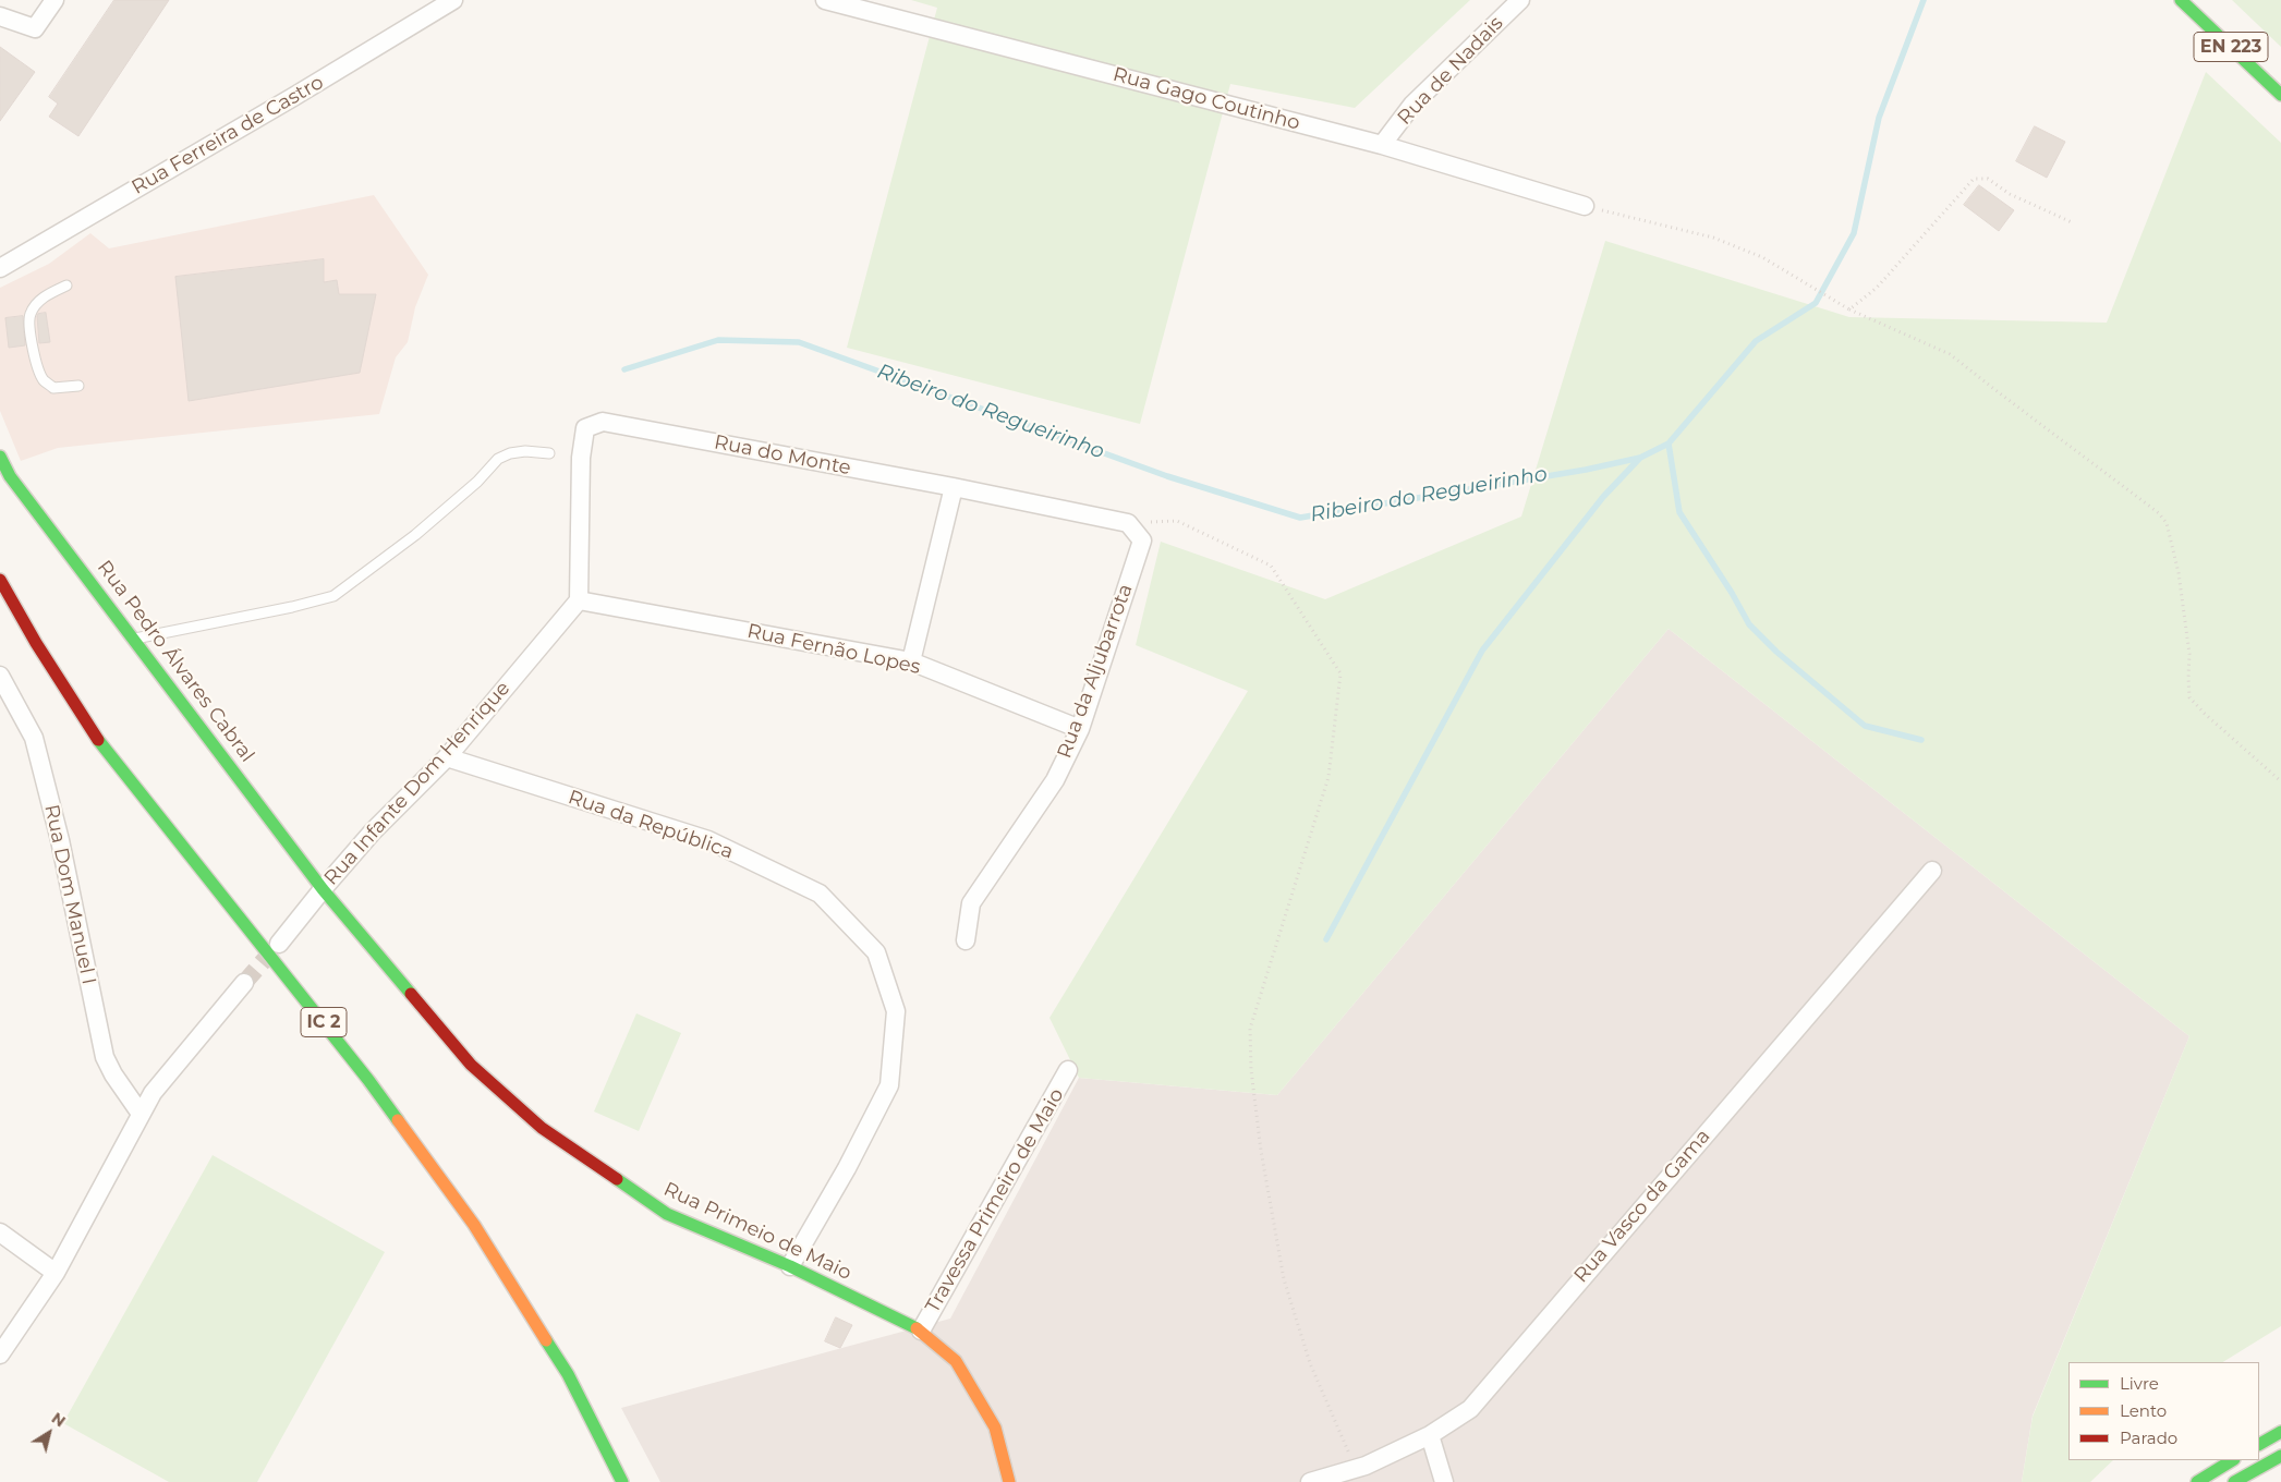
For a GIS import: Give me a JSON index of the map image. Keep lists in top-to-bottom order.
{
  "streets": {
    "main road": [
      "EN 223",
      "Rua Pedro Álvares Cabral",
      "IC 2",
      "Rua Primeio de Maio"
    ],
    "street": [
      "Rua de Nadais",
      "Rua Gago Coutinho",
      "Rua Ferreira de Castro",
      "Rua do Monte",
      "Rua Fernão Lopes",
      "Rua da Aljubarrota",
      "Rua Infante Dom Henrique",
      "Rua da República",
      "Rua Dom Manuel I",
      "Travessa Primeiro de Maio",
      "Rua Vasco da Gama"
    ]
  },
  "crossings": [
    ["Rua de Nadais", "Rua Gago Coutinho"],
    ["Rua do Monte", "Rua Fernão Lopes"],
    ["Rua do Monte", "Rua da Aljubarrota"],
    ["Rua do Monte", "Rua Infante Dom Henrique"],
    ["Rua Fernão Lopes", "Rua da Aljubarrota"],
    ["Rua Fernão Lopes", "Rua Infante Dom Henrique"],
    ["Rua Pedro Álvares Cabral", "Rua Infante Dom Henrique"],
    ["Rua Pedro Álvares Cabral", "Rua Primeio de Maio"],
    ["Rua Infante Dom Henrique", "Rua da República"],
    ["Rua Infante Dom Henrique", "Rua Primeio de Maio"],
    ["Rua da República", "Rua Primeio de Maio"],
    ["Travessa Primeiro de Maio", "Rua Primeio de Maio"]
  ],
  "water": ["Ribeiro do Regueirinho"],
  "legend": ["Livre", "Lento", "Parado"],
  "north": "top right"
}
